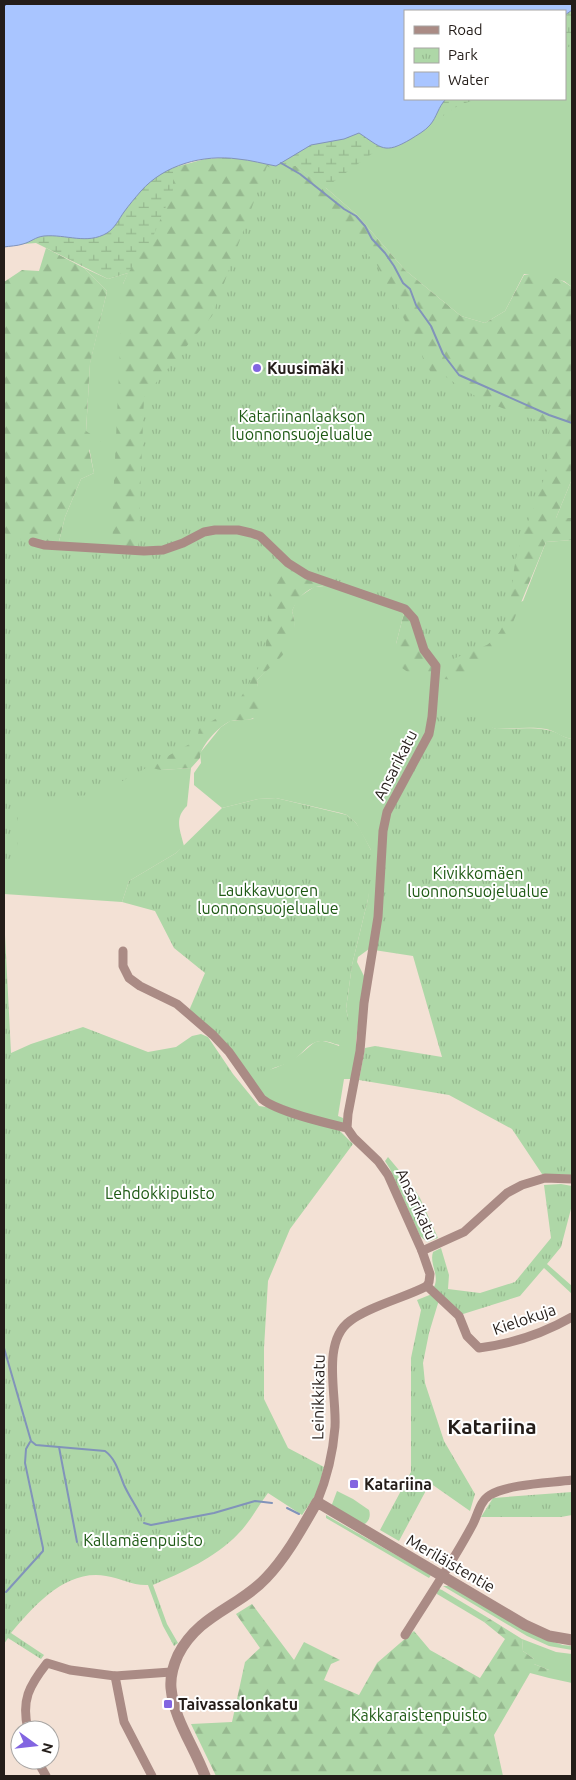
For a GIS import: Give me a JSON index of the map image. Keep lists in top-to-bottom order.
{
  "streets": {
    "street": [
      "Ansarikatu",
      "Kielokuja",
      "Leinikkikatu",
      "Meriläistentie"
    ]
  },
  "crossings": [
    ["Ansarikatu", "Kielokuja"],
    ["Ansarikatu", "Leinikkikatu"],
    ["Kielokuja", "Leinikkikatu"],
    ["Leinikkikatu", "Meriläistentie"]
  ],
  "districts": ["Katariina"],
  "parks": [
    "Katariinanlaakson luonnonsuojelualue",
    "Kivikkomäen luonnonsuojelualue",
    "Laukkavuoren luonnonsuojelualue",
    "Lehdokkipuisto",
    "Kallamäenpuisto",
    "Kakkaraistenpuisto"
  ],
  "places": {
    "other": ["Kuusimäki"],
    "transit": ["Katariina", "Taivassalonkatu"]
  },
  "legend": ["Road", "Park", "Water"],
  "north": "right"
}
